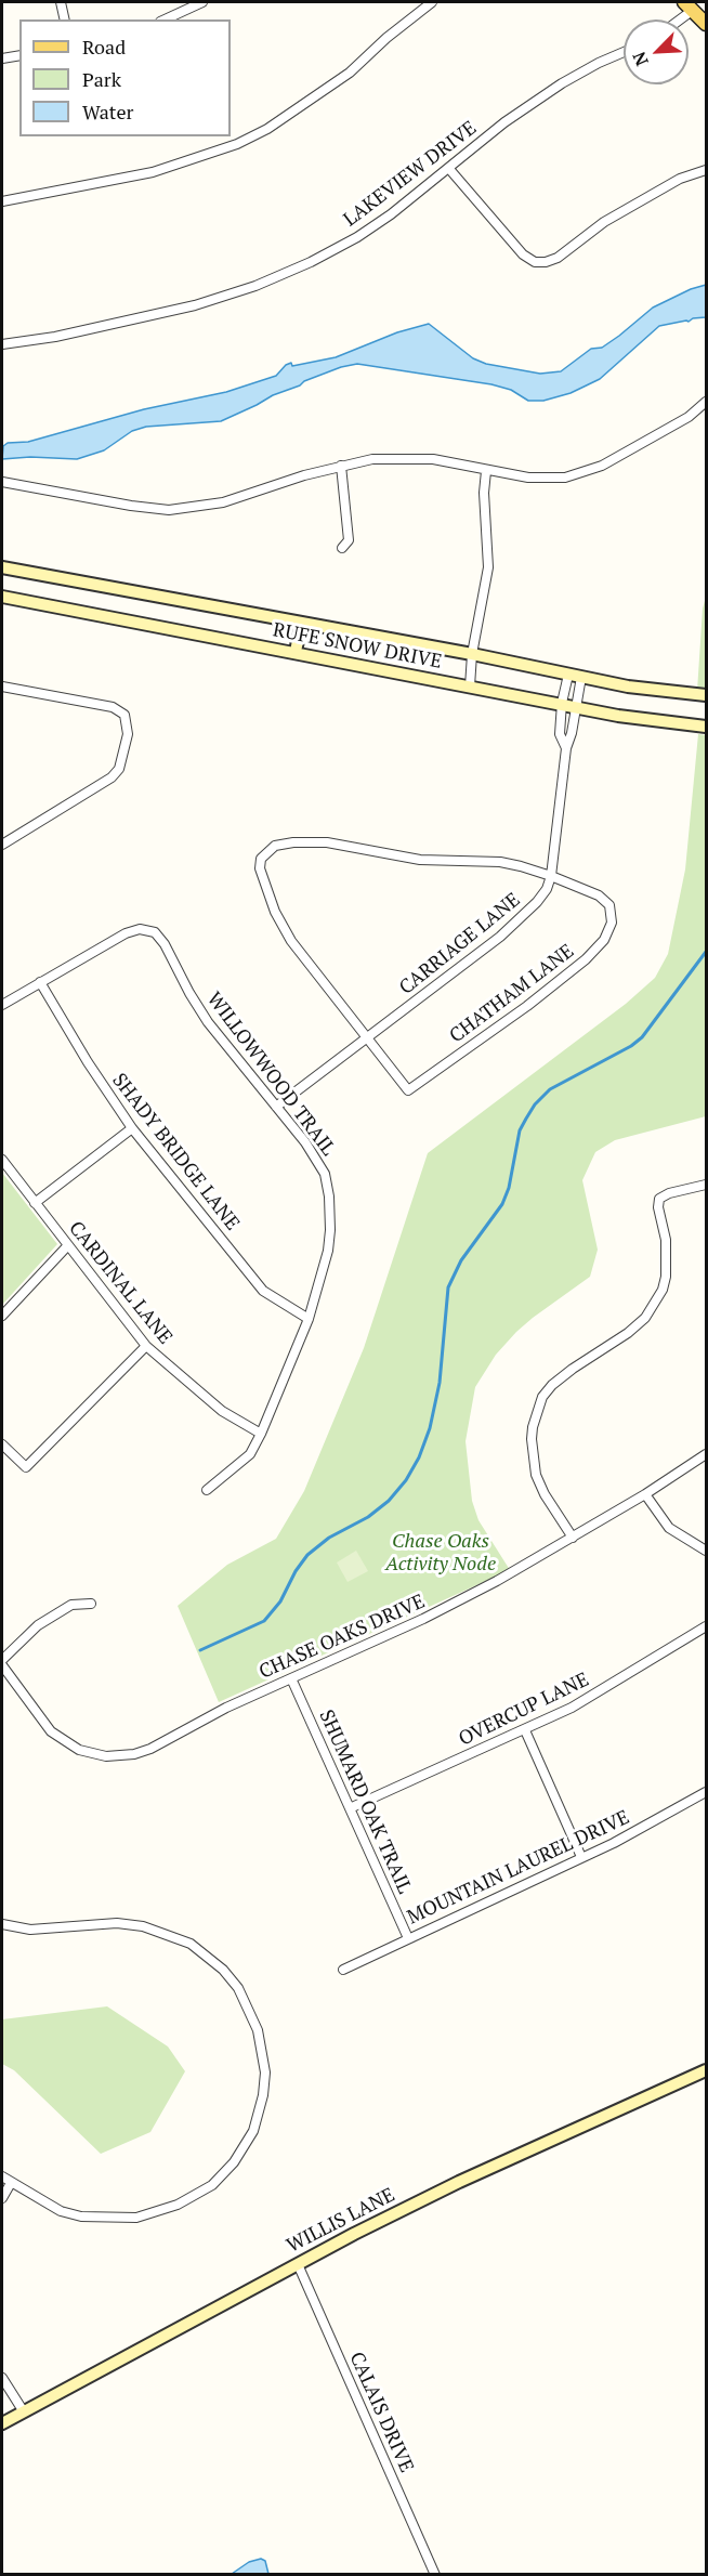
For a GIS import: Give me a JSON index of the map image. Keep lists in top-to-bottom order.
{
  "streets": {
    "main road": ["RUFE SNOW DRIVE", "WILLIS LANE"],
    "street": [
      "LAKEVIEW DRIVE",
      "CARRIAGE LANE",
      "CHATHAM LANE",
      "WILLOWWOOD TRAIL",
      "SHADY BRIDGE LANE",
      "CARDINAL LANE",
      "CHASE OAKS DRIVE",
      "OVERCUP LANE",
      "SHUMARD OAK TRAIL",
      "MOUNTAIN LAUREL DRIVE",
      "CALAIS DRIVE"
    ]
  },
  "crossings": [
    ["RUFE SNOW DRIVE", "CARRIAGE LANE"],
    ["CARRIAGE LANE", "CHATHAM LANE"],
    ["CARRIAGE LANE", "WILLOWWOOD TRAIL"],
    ["WILLOWWOOD TRAIL", "SHADY BRIDGE LANE"],
    ["WILLOWWOOD TRAIL", "CARDINAL LANE"],
    ["CHASE OAKS DRIVE", "SHUMARD OAK TRAIL"],
    ["OVERCUP LANE", "SHUMARD OAK TRAIL"],
    ["SHUMARD OAK TRAIL", "MOUNTAIN LAUREL DRIVE"],
    ["WILLIS LANE", "CALAIS DRIVE"]
  ],
  "parks": ["Chase Oaks Activity Node"],
  "legend": ["Road", "Park", "Water"],
  "north": "bottom left"
}
